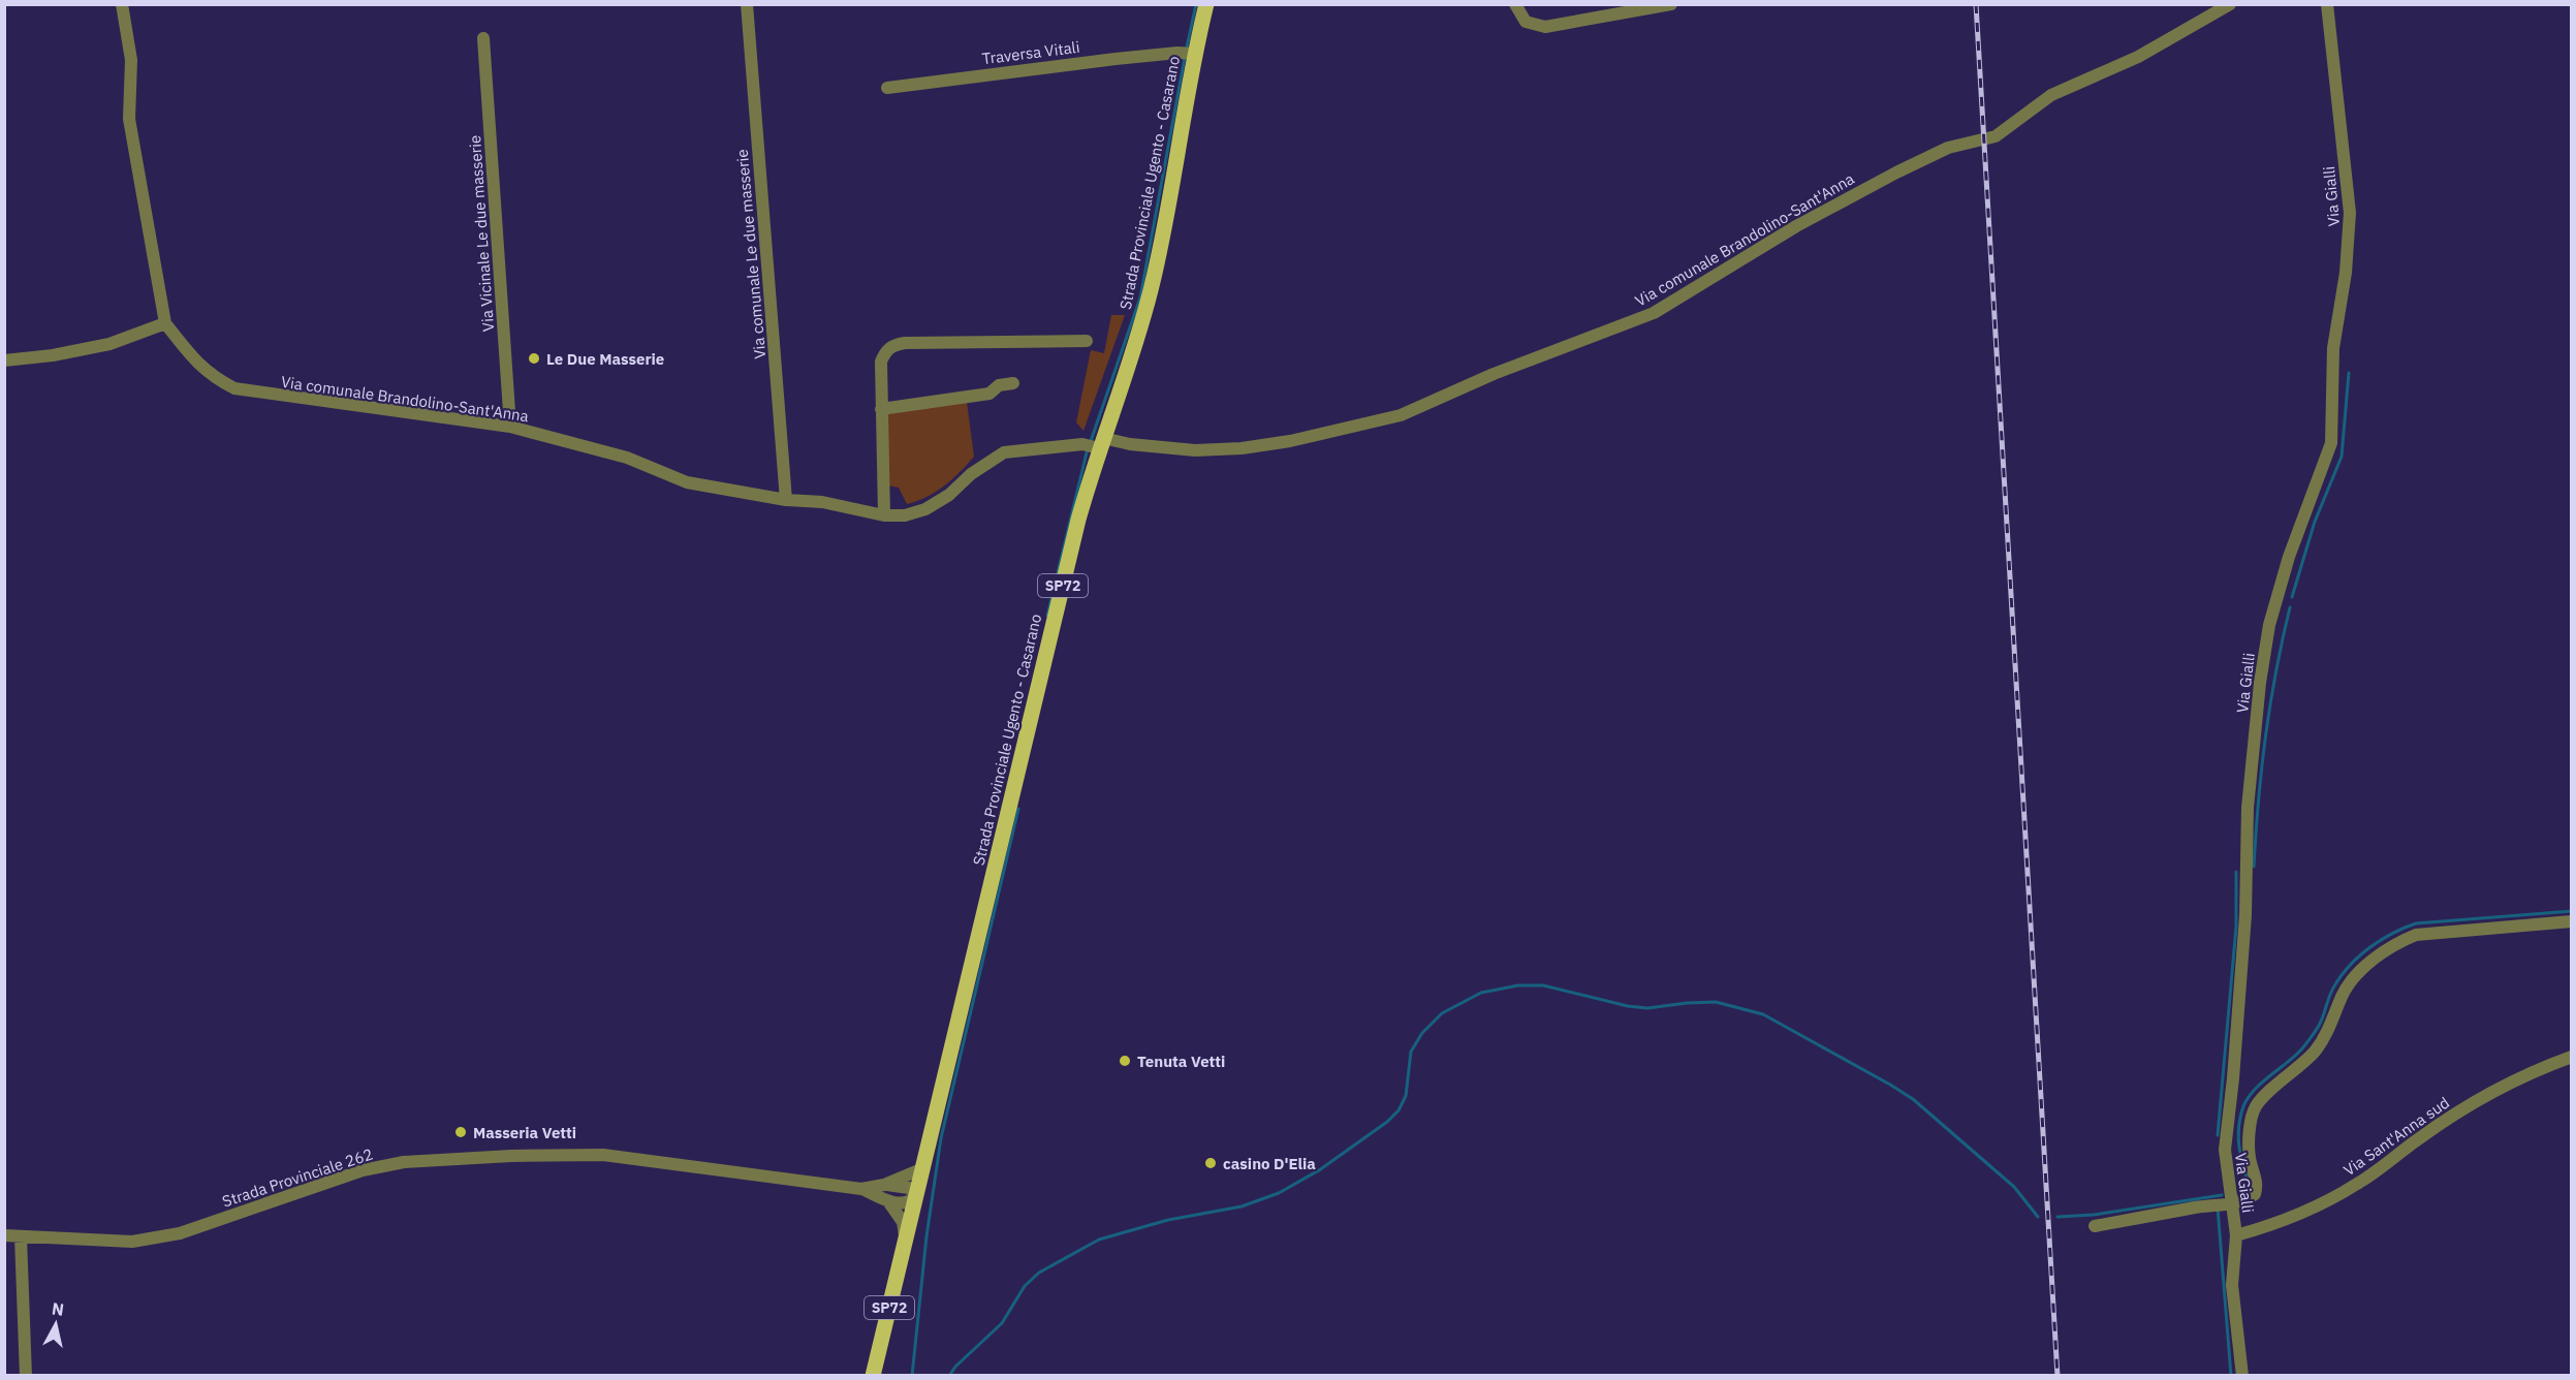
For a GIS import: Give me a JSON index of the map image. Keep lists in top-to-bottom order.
{
  "streets": {
    "main road": ["Strada Provinciale Ugento - Casarano", "SP72"],
    "street": [
      "Traversa Vitali",
      "Via Gialli",
      "Via Vicinale Le due masserie",
      "Via comunale Brandolino-Sant'Anna",
      "Via comunale Le due masserie",
      "Via Sant'Anna sud",
      "Strada Provinciale 262"
    ]
  },
  "crossings": [
    ["Traversa Vitali", "Strada Provinciale Ugento - Casarano"],
    ["Strada Provinciale Ugento - Casarano", "Via comunale Brandolino-Sant'Anna"],
    ["Via Gialli", "Via Sant'Anna sud"],
    ["Via Vicinale Le due masserie", "Via comunale Brandolino-Sant'Anna"],
    ["Via comunale Brandolino-Sant'Anna", "Via comunale Le due masserie"]
  ],
  "places": [
    "Le Due Masserie",
    "Tenuta Vetti",
    "Masseria Vetti",
    "casino D'Elia"
  ],
  "north": "top"
}
